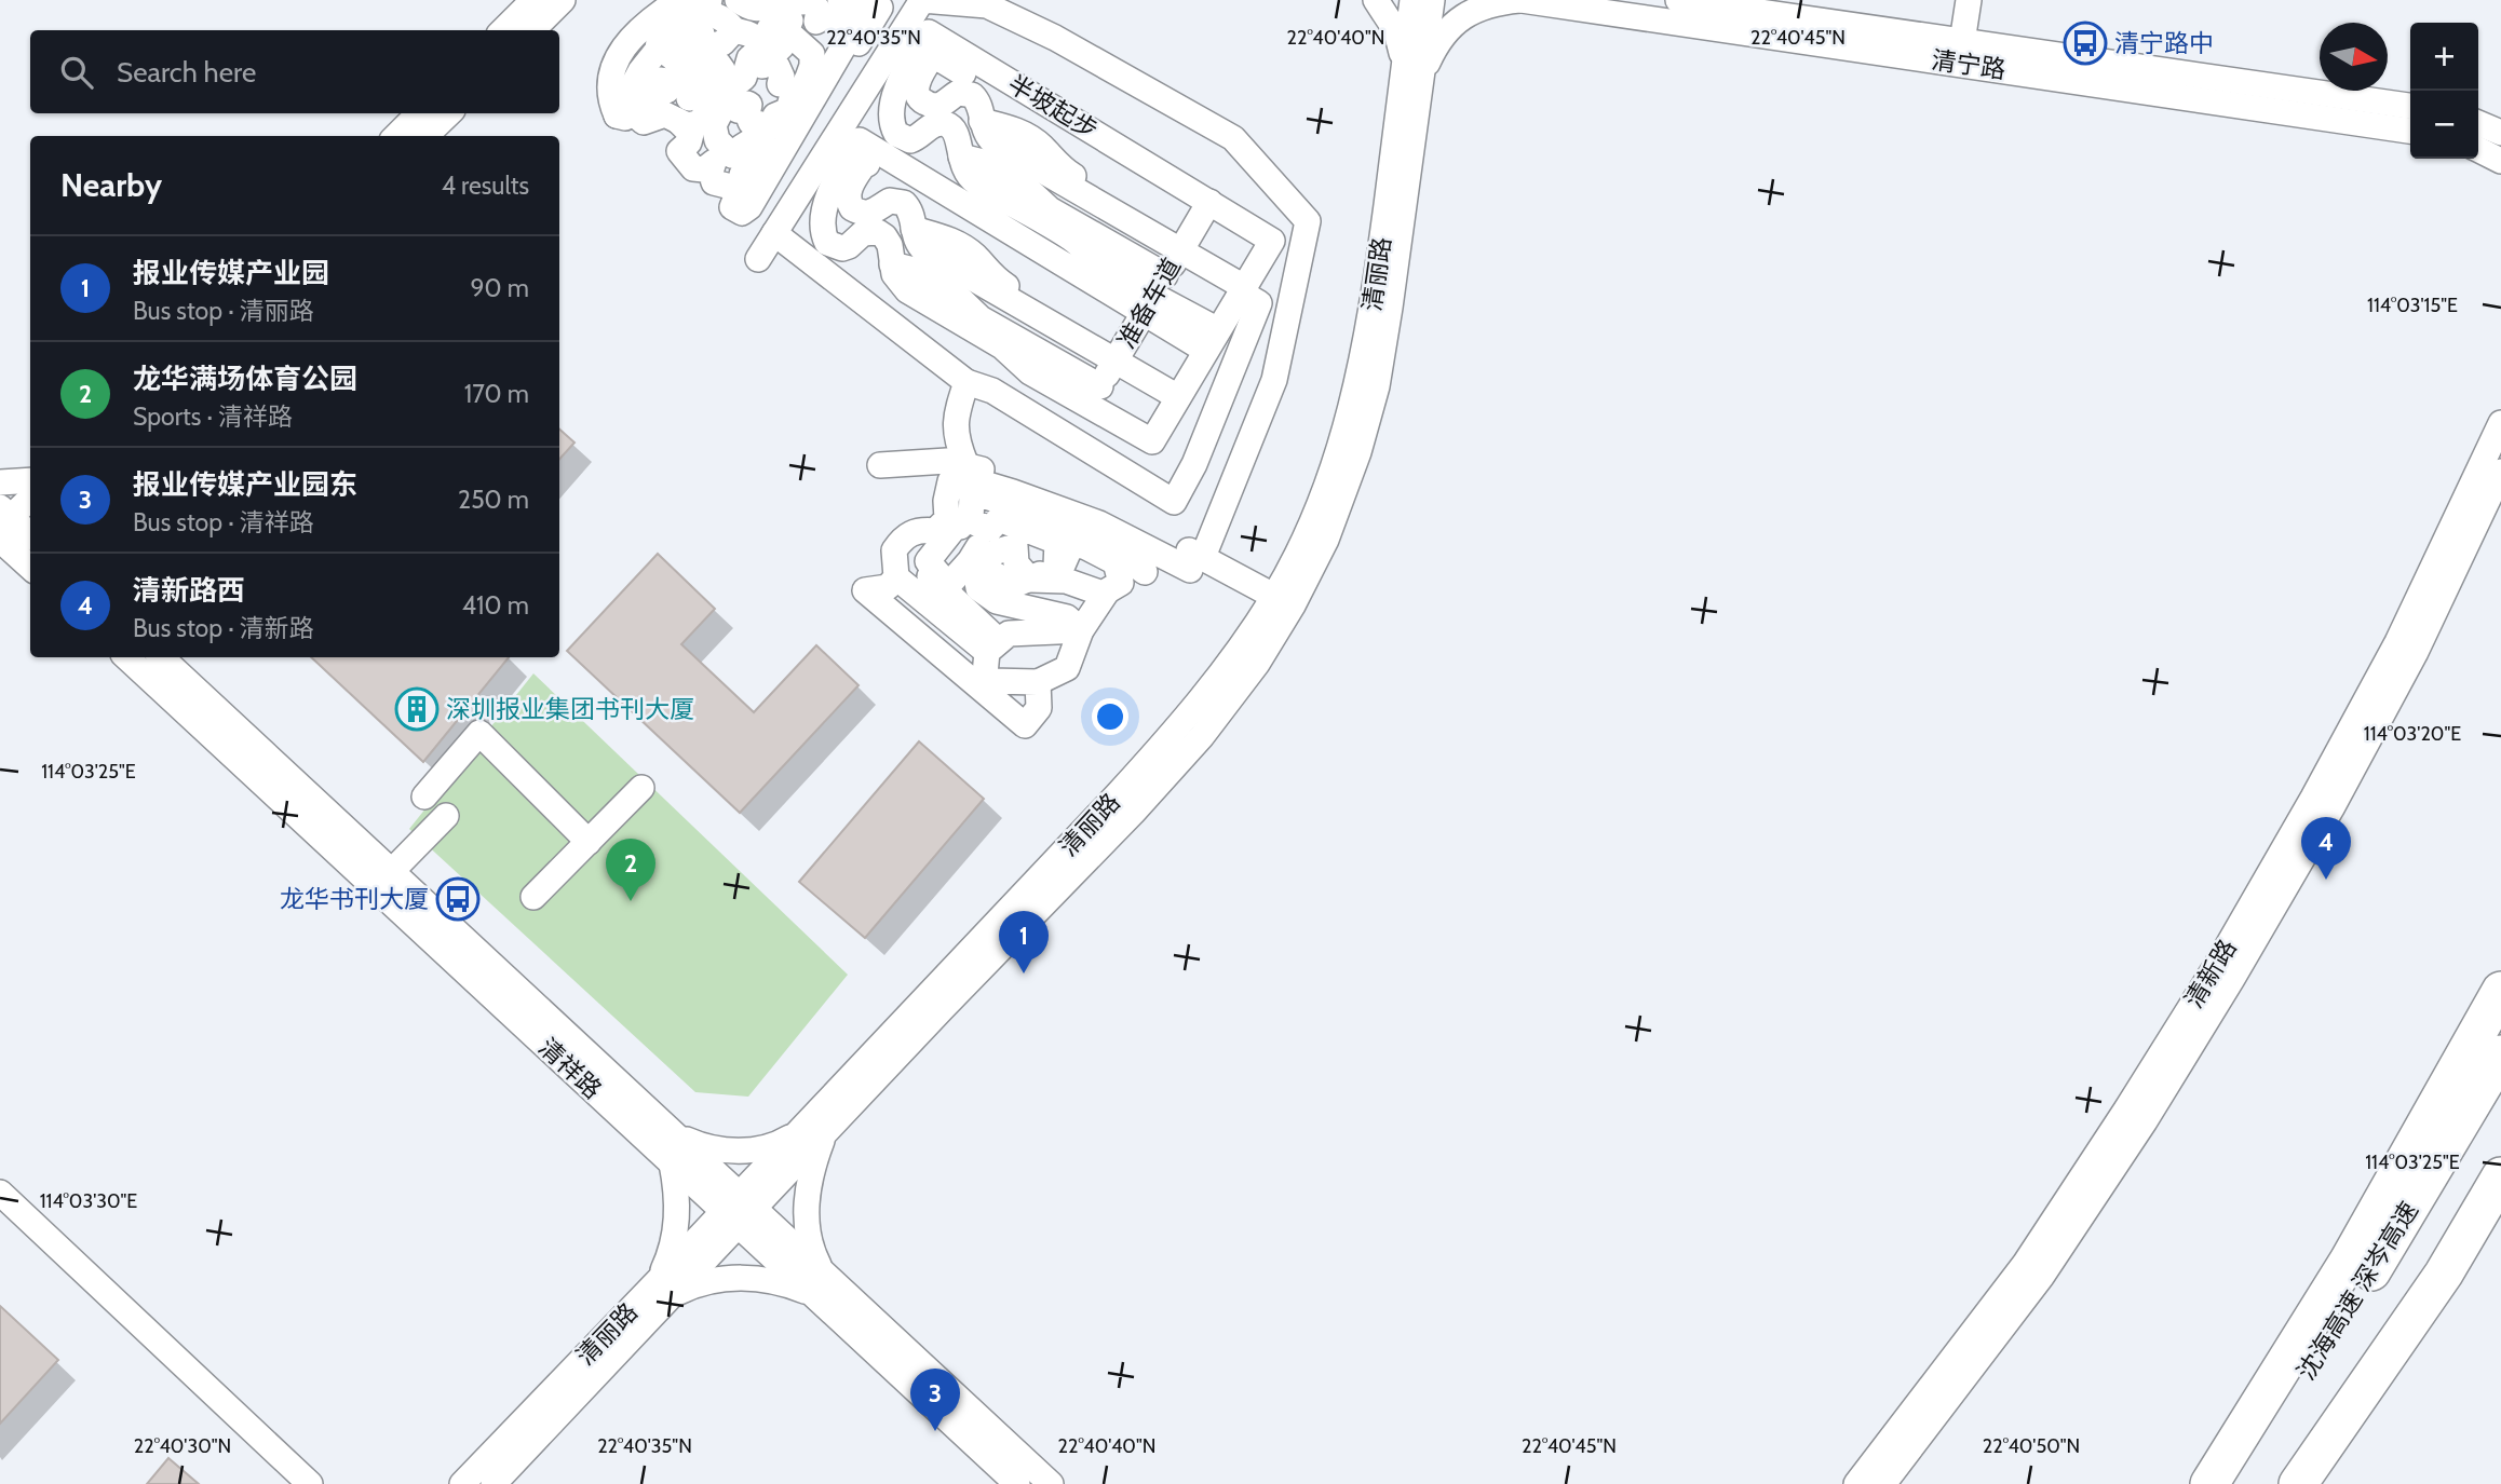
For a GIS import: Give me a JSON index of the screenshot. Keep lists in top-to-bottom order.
{
  "streets": {
    "highway": ["沈海高速 深岑高速"],
    "street": [
      "清宁路",
      "半坡起步",
      "清丽路",
      "准备车道",
      "清新路",
      "清祥路"
    ]
  },
  "crossings": [
    ["清宁路", "清丽路"],
    ["半坡起步", "准备车道"],
    ["清丽路", "清祥路"]
  ],
  "places": {
    "bus stop": ["清宁路中", "龙华书刊大厦"],
    "building": ["深圳报业集团书刊大厦"]
  },
  "north": "right",
  "page": {
    "map_buttons": ["+", "−"],
    "search": "Search here",
    "heading": ["Nearby", "4 results"],
    "list": [
      {
        "mark": "1",
        "name": "报业传媒产业园",
        "note": "Bus stop · 清丽路",
        "value": "90 m"
      },
      {
        "mark": "2",
        "name": "龙华满场体育公园",
        "note": "Sports · 清祥路",
        "value": "170 m"
      },
      {
        "mark": "3",
        "name": "报业传媒产业园东",
        "note": "Bus stop · 清祥路",
        "value": "250 m"
      },
      {
        "mark": "4",
        "name": "清新路西",
        "note": "Bus stop · 清新路",
        "value": "410 m"
      }
    ],
    "pins": [
      "4",
      "2",
      "1",
      "3"
    ]
  },
  "coordinates": [
    "22°40'35\"N",
    "22°40'40\"N",
    "22°40'45\"N",
    "114°03'15\"E",
    "114°03'20\"E",
    "114°03'25\"E",
    "114°03'30\"E",
    "22°40'30\"N",
    "22°40'50\"N"
  ]
}
